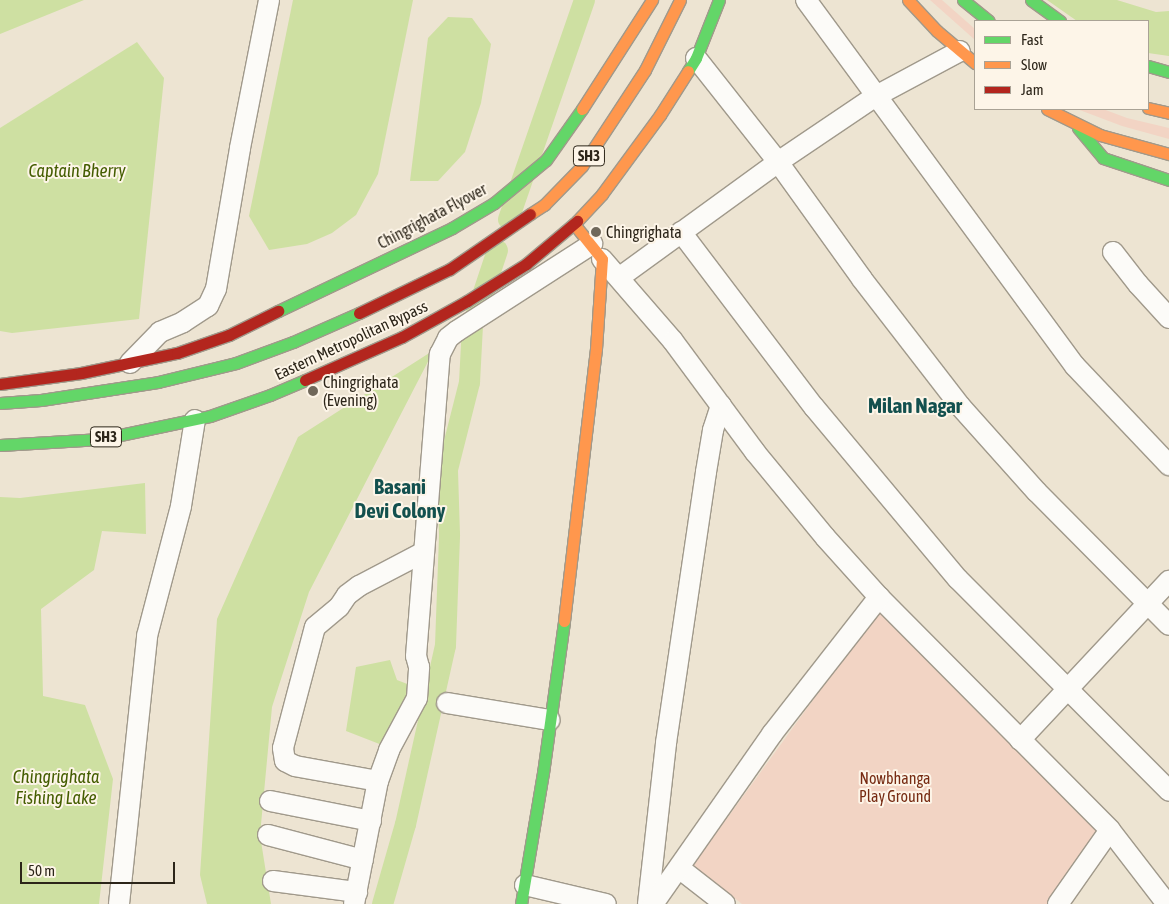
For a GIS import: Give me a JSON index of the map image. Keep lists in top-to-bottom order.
{
  "streets": {
    "main road": ["SH3", "Chingrighata Flyover", "Eastern Metropolitan Bypass"]
  },
  "districts": ["Milan Nagar", "Basani Devi Colony"],
  "water": ["Captain Bherry", "Chingrighata Fishing Lake"],
  "parks": ["Nowbhanga Play Ground"],
  "places": ["Chingrighata", "Chingrighata (Evening)"],
  "legend": ["Fast", "Slow", "Jam"],
  "scale_bar": "50 m"
}
